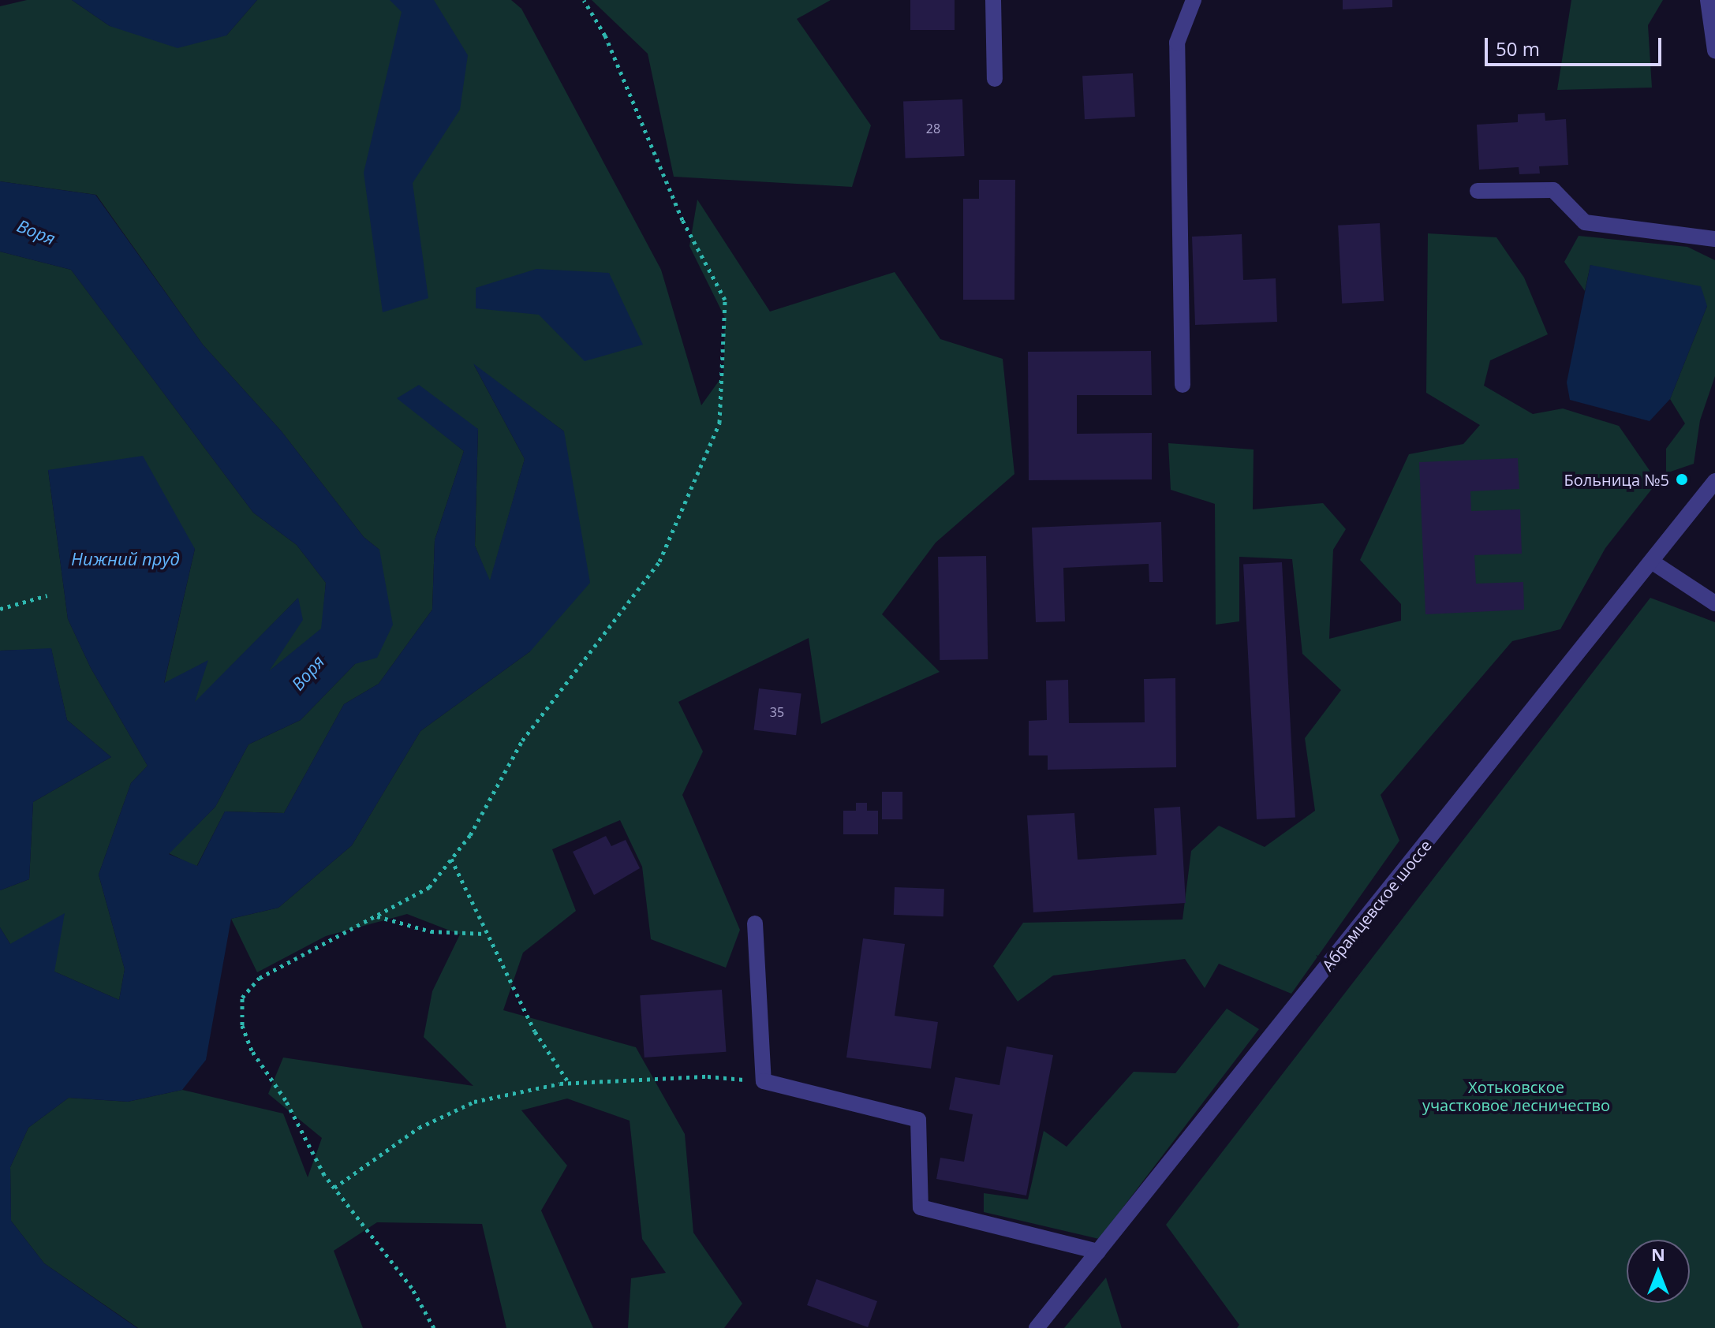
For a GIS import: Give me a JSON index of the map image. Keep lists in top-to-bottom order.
{
  "streets": {
    "street": ["Абрамцевское шоссе"]
  },
  "water": ["Воря", "Нижний пруд"],
  "parks": ["Хотьковское участковое лесничество"],
  "places": ["Больница №5"],
  "house_numbers": ["28", "35"],
  "scale_bar": "50 m",
  "north": "top"
}
